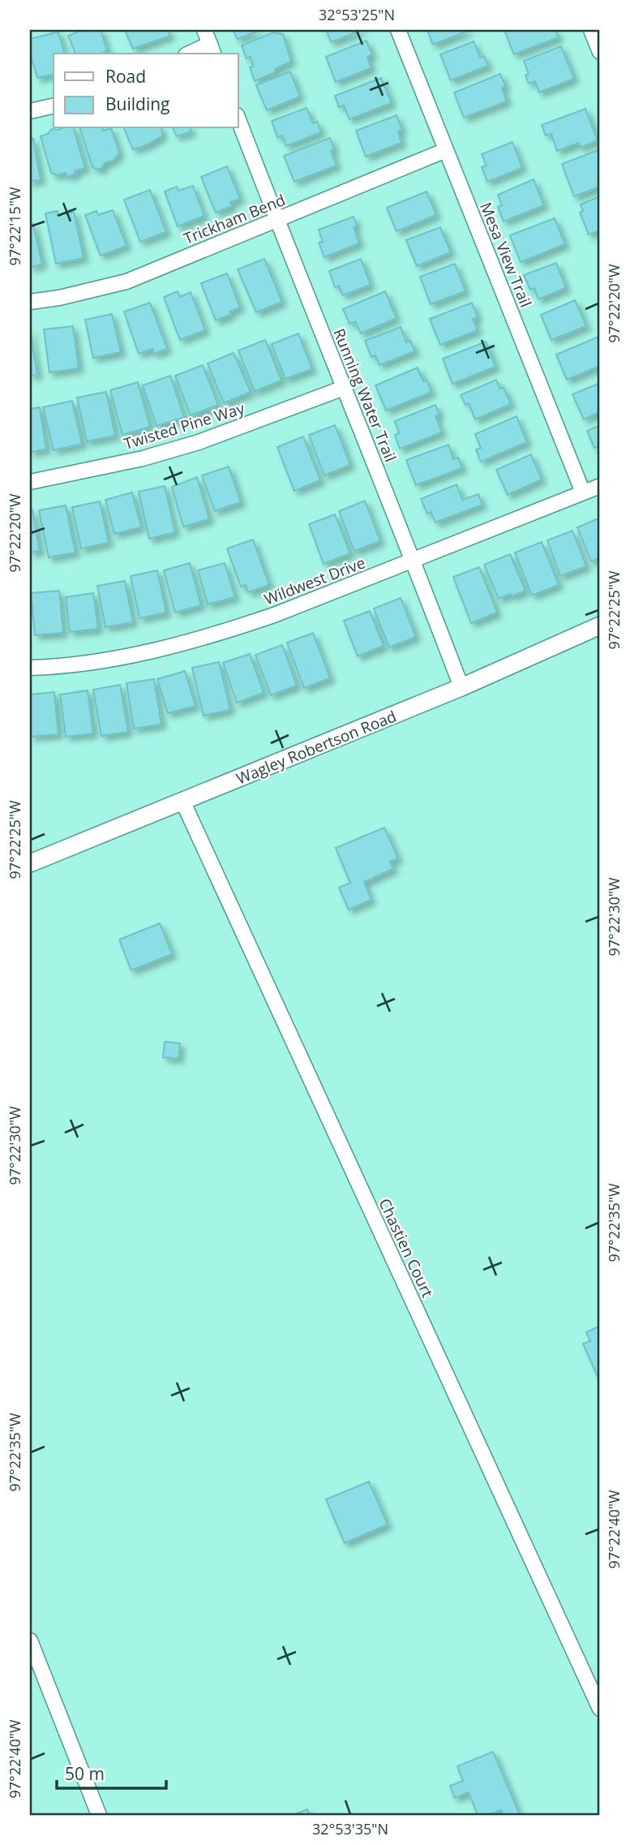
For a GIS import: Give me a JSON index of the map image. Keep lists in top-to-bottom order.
{
  "streets": {
    "street": [
      "Trickham Bend",
      "Mesa View Trail",
      "Running Water Trail",
      "Twisted Pine Way",
      "Wildwest Drive",
      "Wagley Robertson Road",
      "Chastien Court"
    ]
  },
  "crossings": [
    ["Trickham Bend", "Mesa View Trail"],
    ["Trickham Bend", "Running Water Trail"],
    ["Mesa View Trail", "Wildwest Drive"],
    ["Running Water Trail", "Twisted Pine Way"],
    ["Running Water Trail", "Wildwest Drive"],
    ["Running Water Trail", "Wagley Robertson Road"],
    ["Wagley Robertson Road", "Chastien Court"]
  ],
  "legend": ["Road", "Building"],
  "scale_bar": "50 m",
  "coordinates": [
    "32°53'25\"N",
    "97°22'15\"W",
    "97°22'20\"W",
    "97°22'25\"W",
    "97°22'30\"W",
    "97°22'35\"W",
    "97°22'40\"W",
    "32°53'35\"N"
  ]
}
